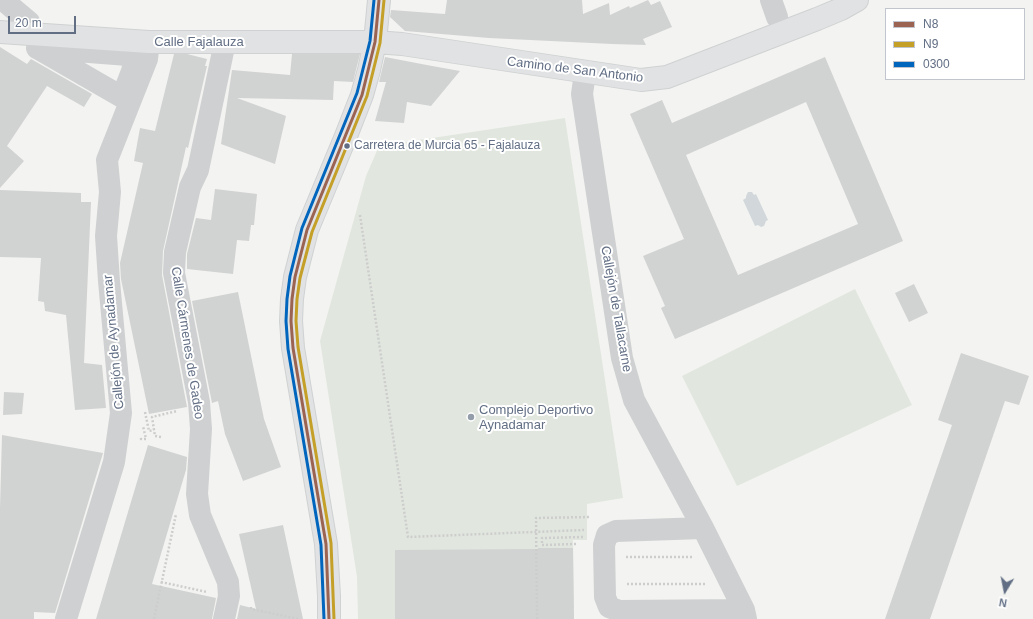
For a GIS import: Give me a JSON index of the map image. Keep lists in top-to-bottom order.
{
  "streets": {
    "main road": ["Calle Fajalauza", "Camino de San Antonio"],
    "street": ["Callejón de Tallacarne", "Callejón de Aynadamar", "Calle Cármenes de Gadeo"]
  },
  "crossings": [
    ["Calle Fajalauza", "Camino de San Antonio"],
    ["Calle Fajalauza", "Callejón de Aynadamar"],
    ["Calle Fajalauza", "Calle Cármenes de Gadeo"],
    ["Camino de San Antonio", "Callejón de Tallacarne"]
  ],
  "places": ["Carretera de Murcia 65 - Fajalauza", "Complejo Deportivo Aynadamar"],
  "lines": ["transit line N8", "transit line N9", "transit line 0300"],
  "legend": ["N8", "N9", "0300"],
  "scale_bar": "20 m",
  "north": "bottom"
}
